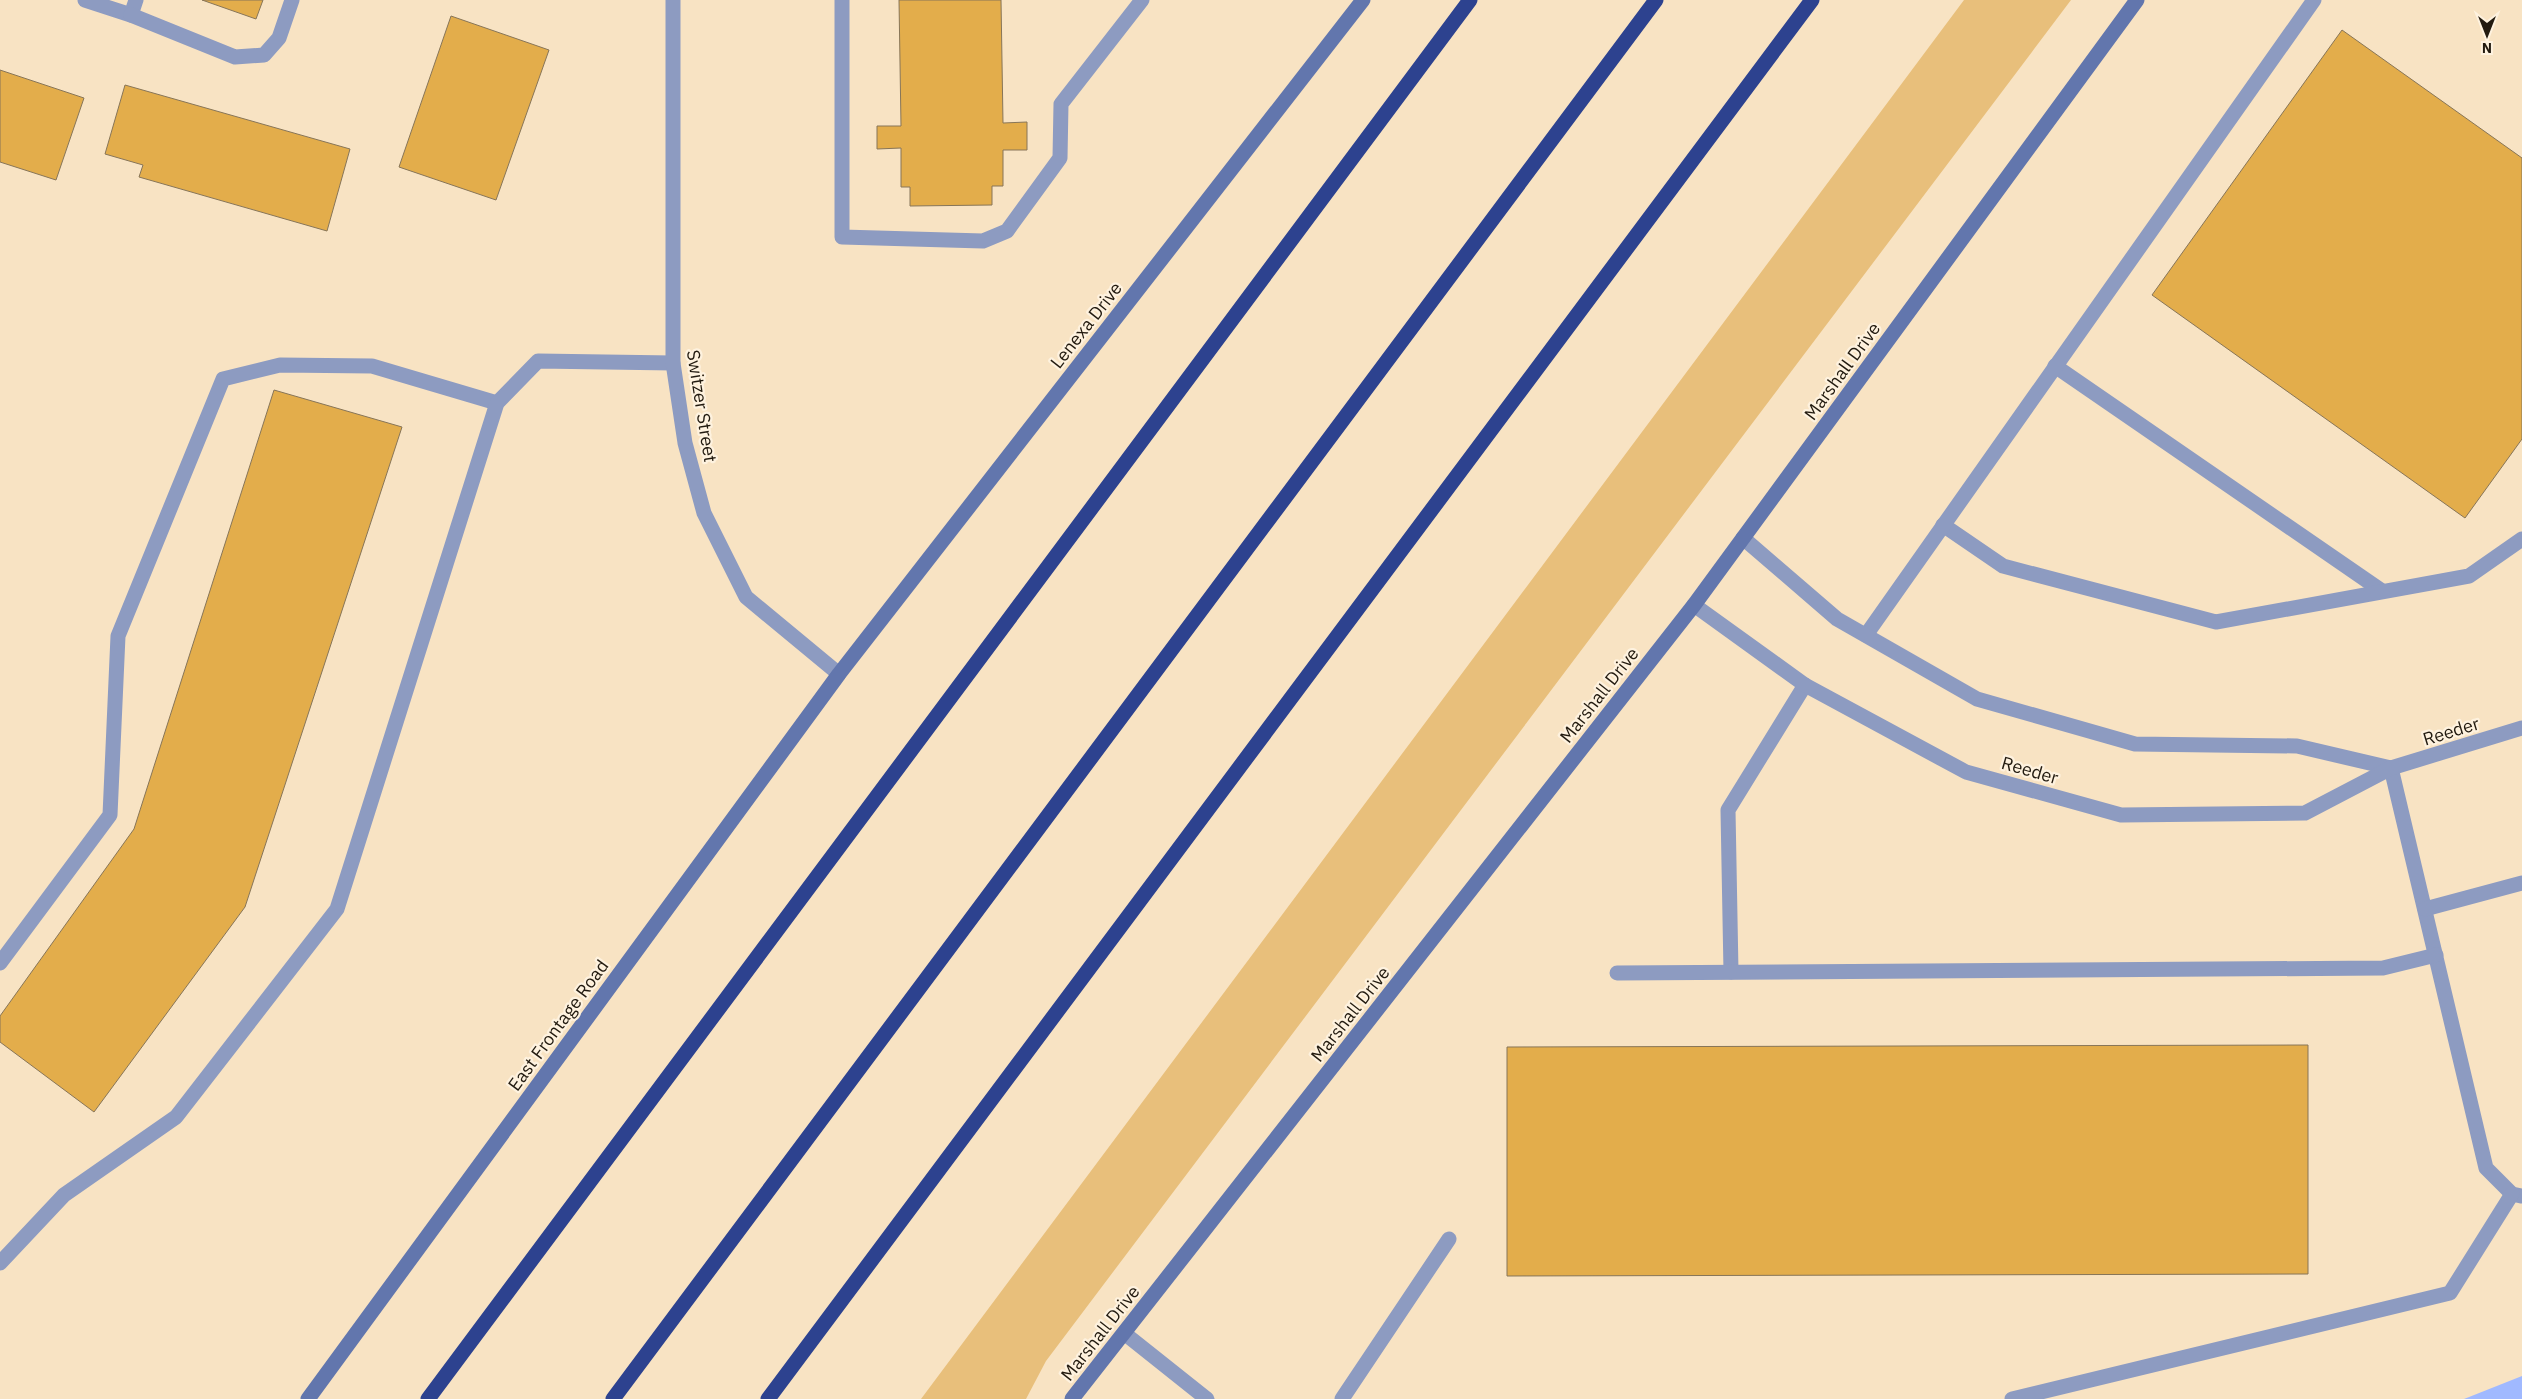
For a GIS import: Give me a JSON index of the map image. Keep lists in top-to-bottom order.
{
  "streets": {
    "street": [
      "Lenexa Drive",
      "Marshall Drive",
      "Switzer Street",
      "Reeder",
      "East Frontage Road"
    ]
  },
  "crossings": [
    ["Lenexa Drive", "Switzer Street"],
    ["Lenexa Drive", "East Frontage Road"],
    ["Marshall Drive", "Reeder"],
    ["Switzer Street", "East Frontage Road"]
  ],
  "north": "bottom"
}
